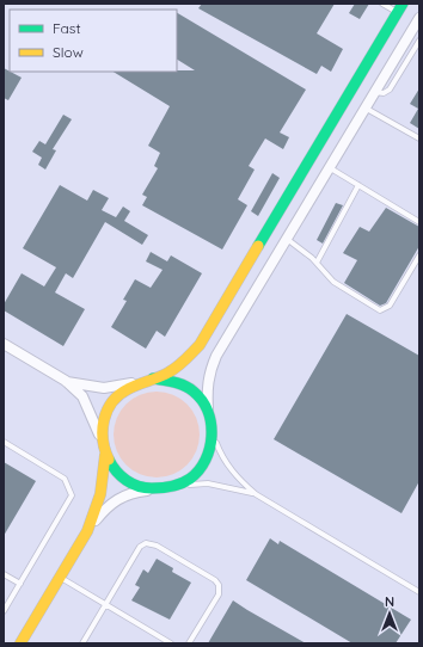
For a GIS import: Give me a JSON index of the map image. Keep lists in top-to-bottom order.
{
  "legend": ["Fast", "Slow"],
  "north": "top"
}
